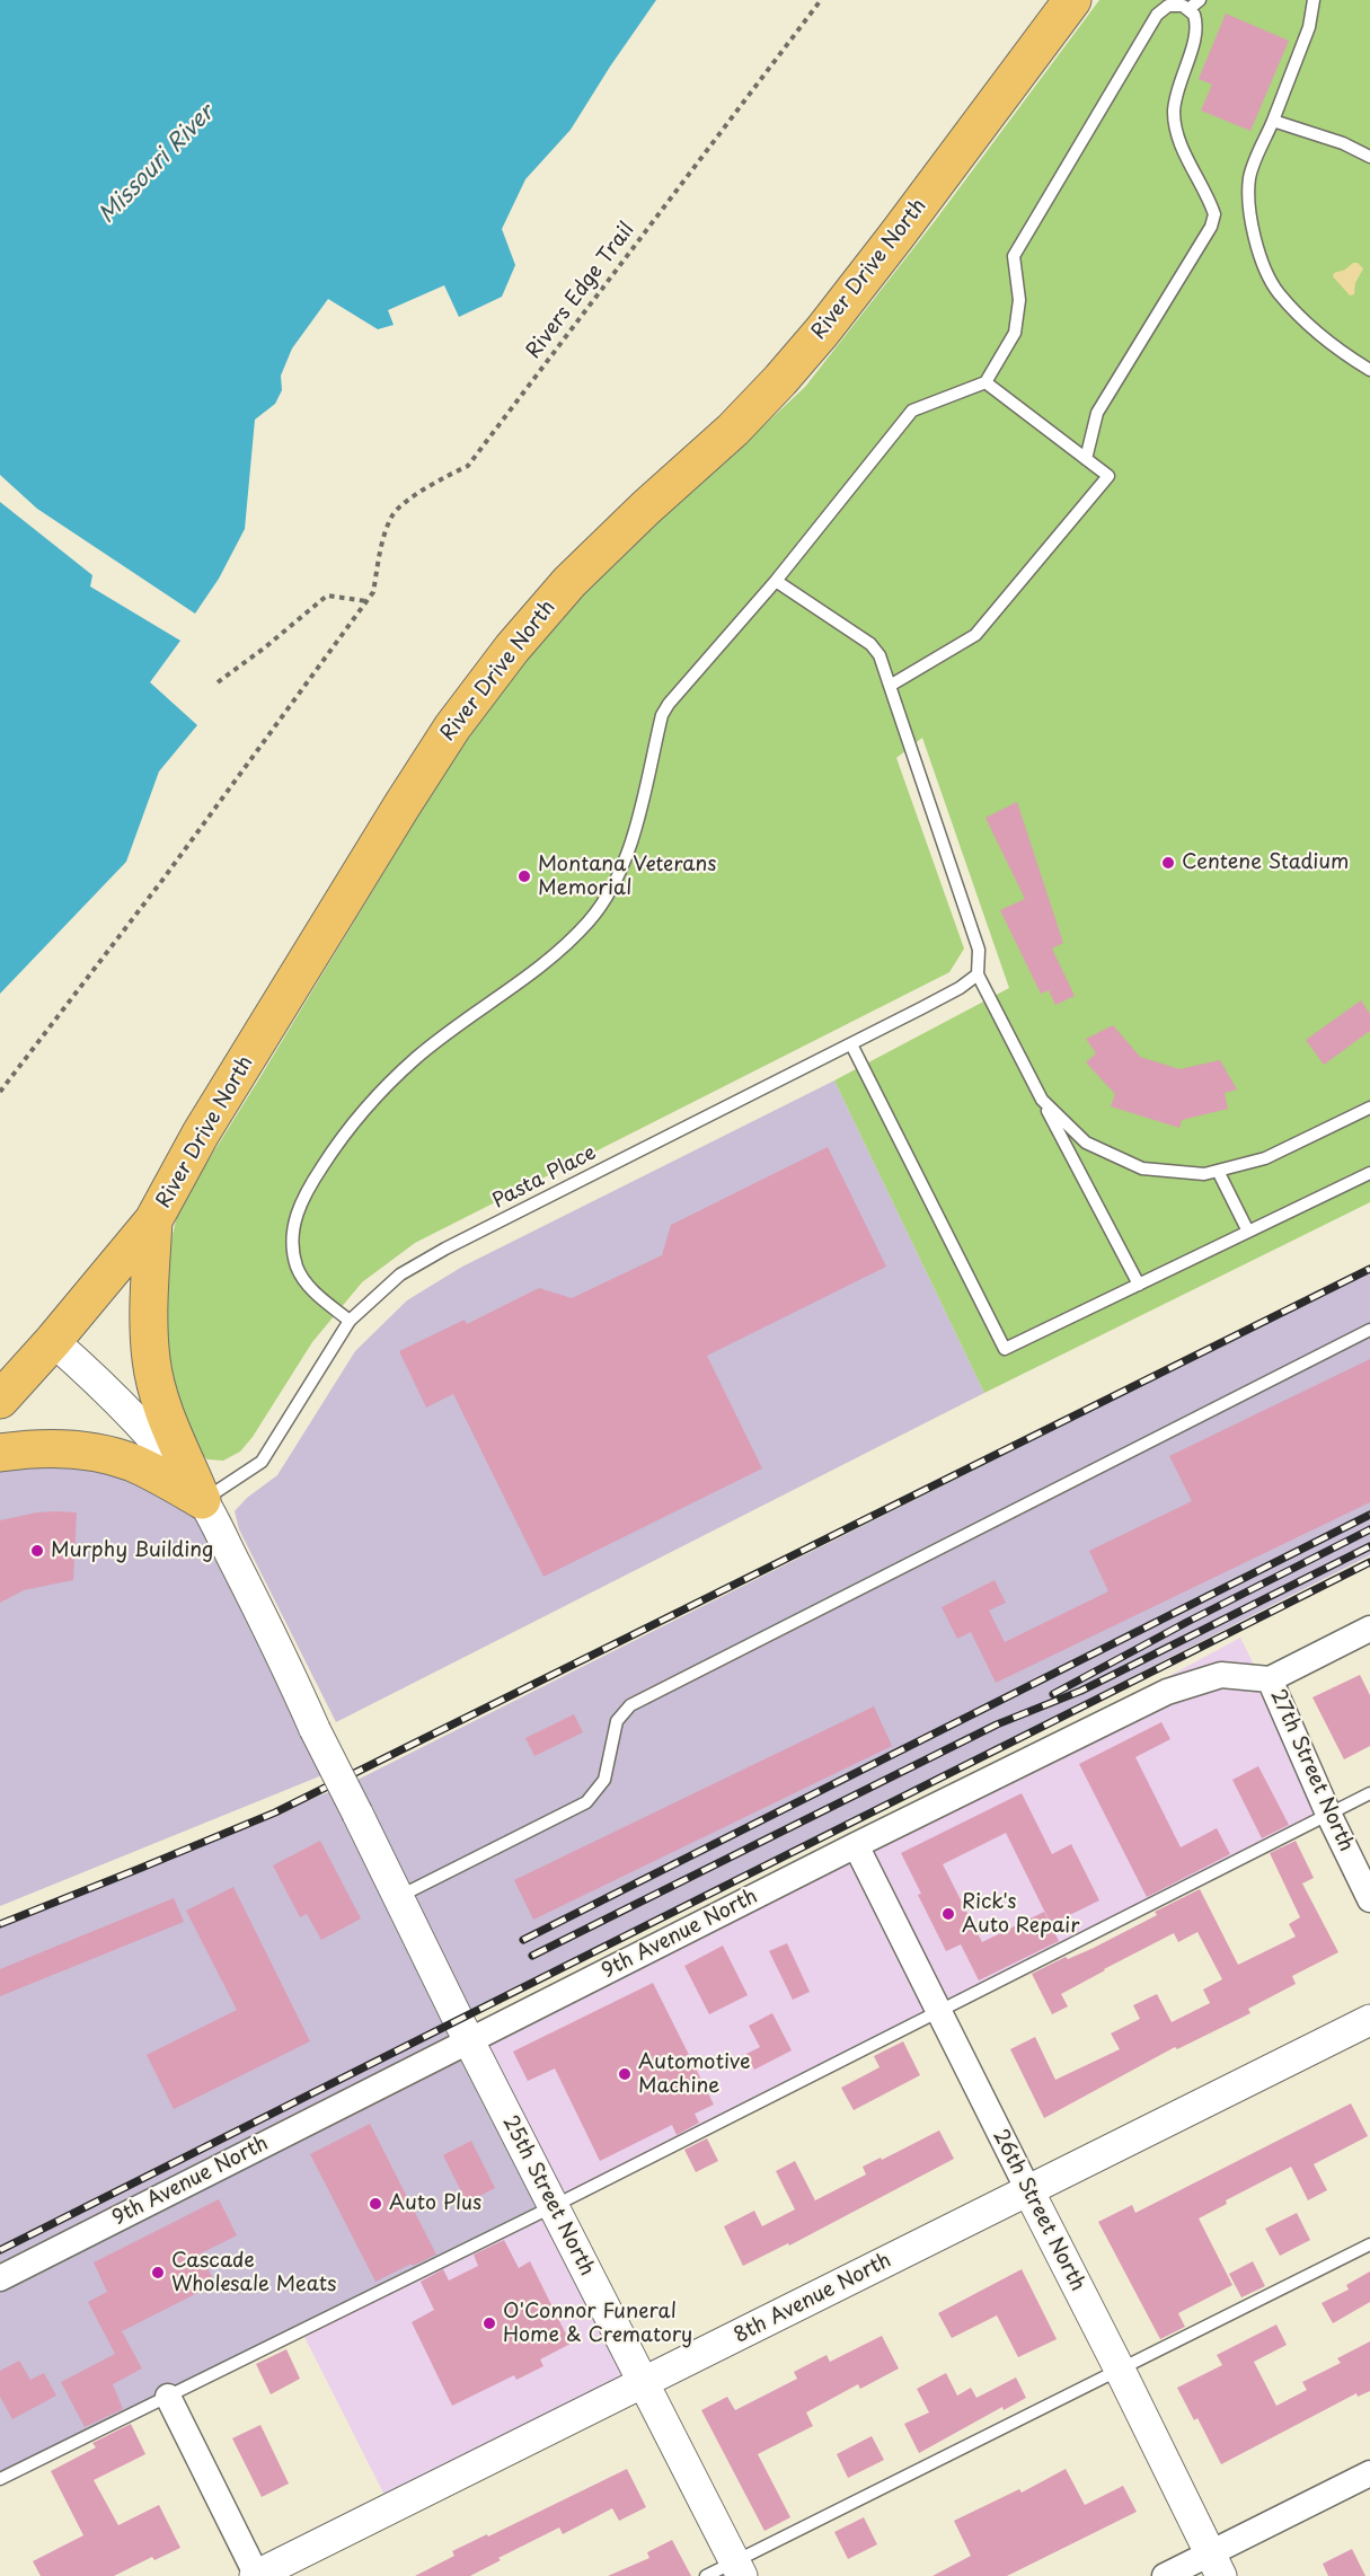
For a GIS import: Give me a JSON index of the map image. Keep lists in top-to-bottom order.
{
  "streets": {
    "main road": ["River Drive North"],
    "street": [
      "27th Street North",
      "9th Avenue North",
      "25th Street North",
      "26th Street North",
      "8th Avenue North"
    ],
    "lane": ["Pasta Place"],
    "path": ["Rivers Edge Trail"]
  },
  "crossings": [
    ["Pasta Place", "25th Street North"],
    ["27th Street North", "9th Avenue North"],
    ["9th Avenue North", "25th Street North"],
    ["9th Avenue North", "26th Street North"],
    ["25th Street North", "8th Avenue North"],
    ["26th Street North", "8th Avenue North"]
  ],
  "water": ["Missouri River"],
  "places": [
    "Centene Stadium",
    "Montana Veterans Memorial",
    "Murphy Building",
    "Rick's Auto Repair",
    "Automotive Machine",
    "Auto Plus",
    "Cascade Wholesale Meats",
    "O'Connor Funeral Home & Crematory"
  ]
}
